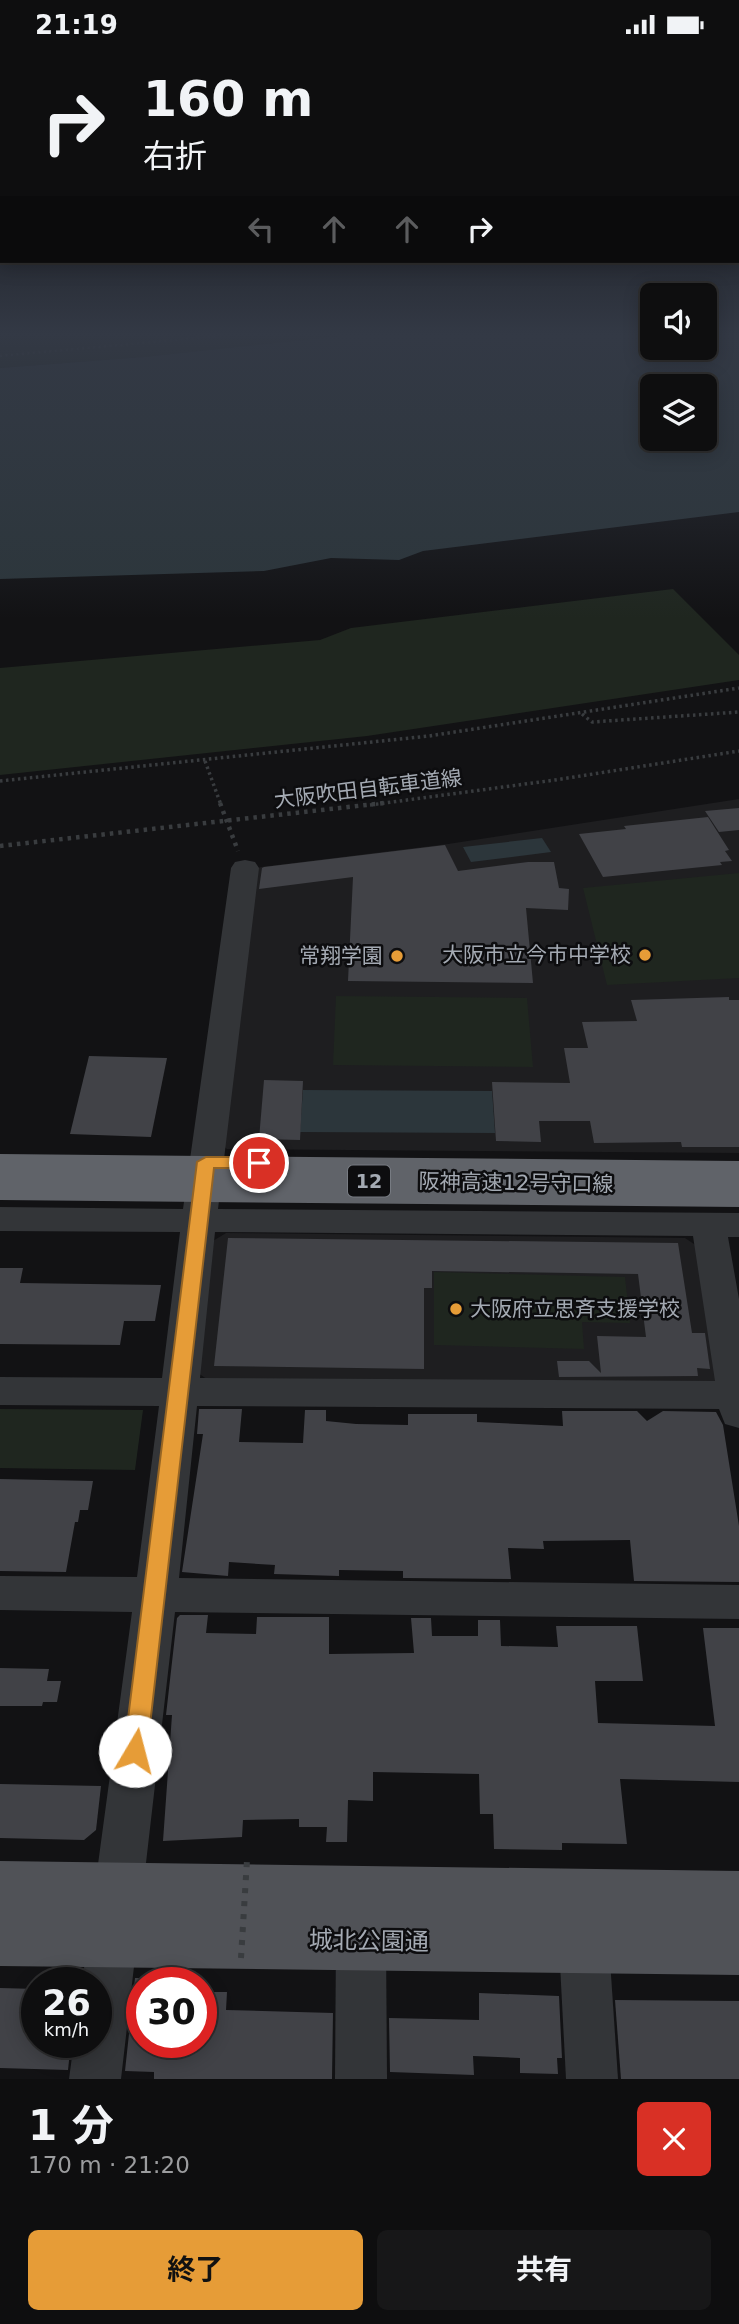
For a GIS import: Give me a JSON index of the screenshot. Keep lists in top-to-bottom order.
{
  "streets": {
    "highway": ["12", "阪神高速12号守口線"],
    "main road": ["城北公園通"],
    "path": ["大阪吹田自転車道線"]
  },
  "places": ["大阪市立今市中学校", "常翔学園", "大阪府立思斉支援学校"],
  "page": {
    "status": "21:19",
    "turn": ["160 m", "右折"],
    "speed": "26 km/h",
    "limit": "30",
    "heading": ["1 分", "170 m · 21:20"],
    "buttons": ["終了", "共有"]
  }
}
